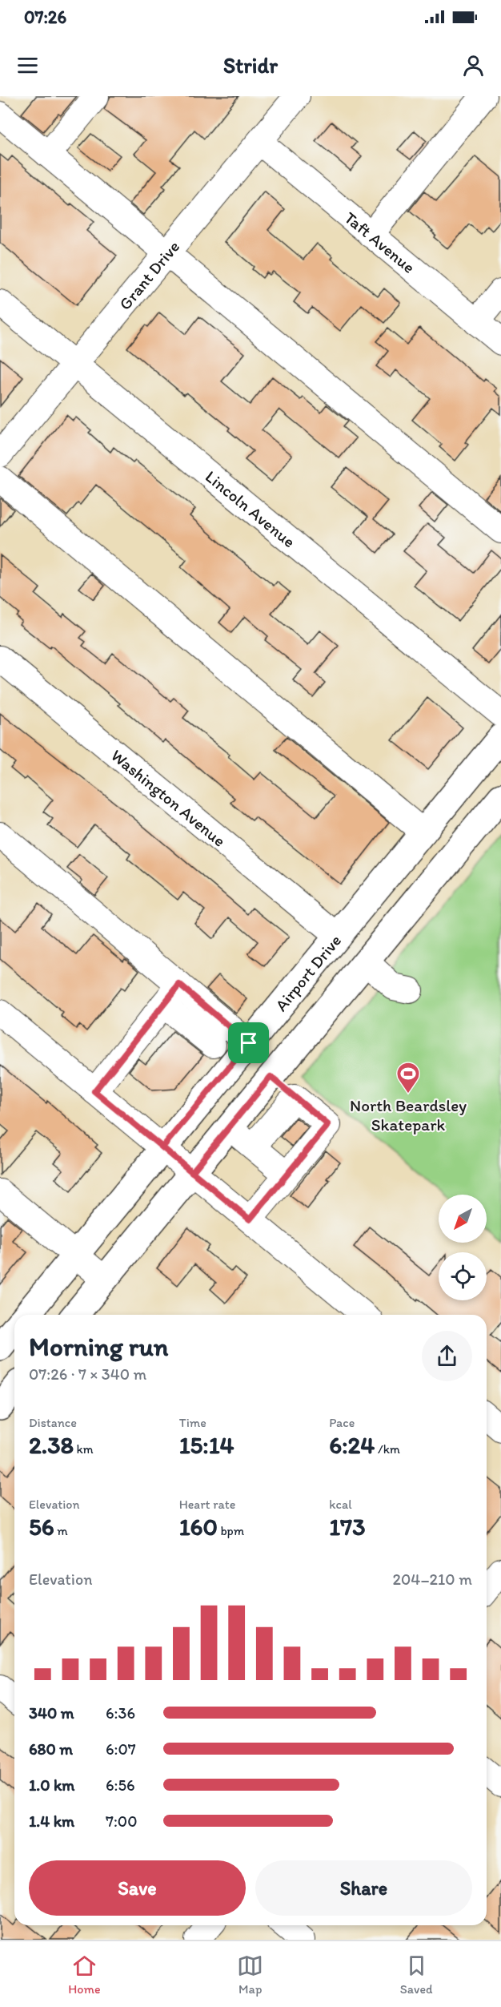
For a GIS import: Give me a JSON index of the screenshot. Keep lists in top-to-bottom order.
{
  "streets": {
    "main road": ["Airport Drive"],
    "street": [
      "Taft Avenue",
      "Grant Drive",
      "Lincoln Avenue",
      "Washington Avenue"
    ]
  },
  "crossings": [
    ["Taft Avenue", "Grant Drive"],
    ["Grant Drive", "Lincoln Avenue"],
    ["Washington Avenue", "Airport Drive"]
  ],
  "places": {
    "sports": ["North Beardsley Skatepark"]
  },
  "north": "bottom left",
  "page": {
    "status": "07:26",
    "header": "Stridr",
    "heading": ["Morning run", "07:26 · 7 × 340 m"],
    "stats": [
      ["Distance", "2.38 km"],
      ["Time", "15:14"],
      ["Pace", "6:24 /km"],
      ["Elevation", "56 m"],
      ["Heart rate", "160 bpm"],
      ["kcal", "173"]
    ],
    "chart": ["Elevation", "204–210 m"],
    "list": [
      {
        "name": "340 m",
        "note": "6:36"
      },
      {
        "name": "680 m",
        "note": "6:07"
      },
      {
        "name": "1.0 km",
        "note": "6:56"
      },
      {
        "name": "1.4 km",
        "note": "7:00"
      }
    ],
    "buttons": ["Save", "Share"],
    "tabs": ["Home", "Map", "Saved"]
  }
}
